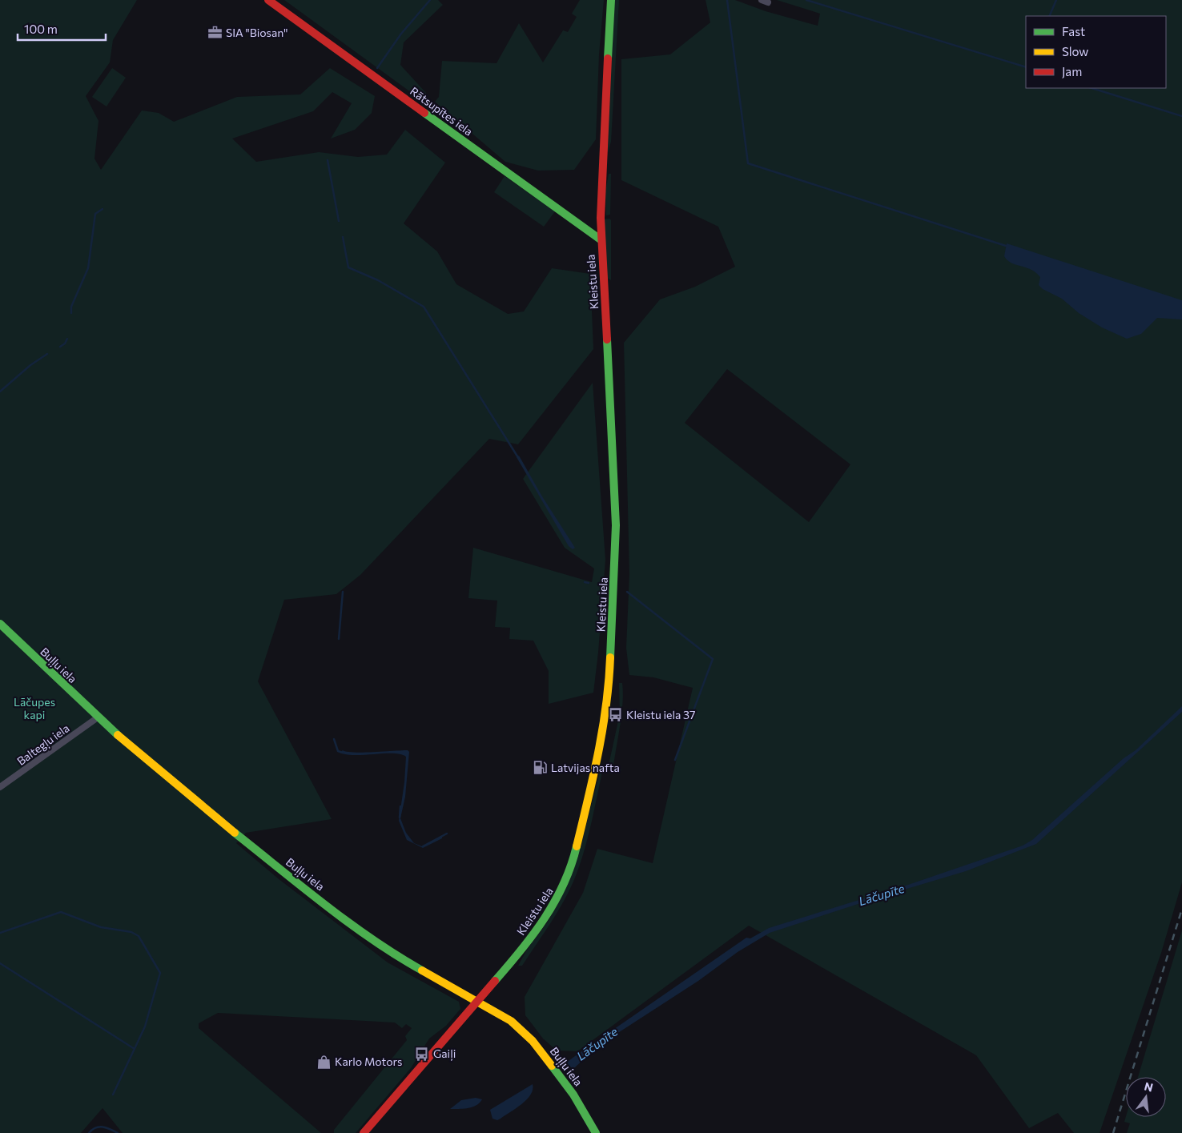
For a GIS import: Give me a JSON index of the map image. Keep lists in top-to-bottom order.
{
  "streets": {
    "main road": ["Rātsupītes iela", "Kleistu iela", "Buļļu iela"],
    "street": ["Baltegļu iela"]
  },
  "crossings": [
    ["Rātsupītes iela", "Kleistu iela"],
    ["Kleistu iela", "Buļļu iela"],
    ["Buļļu iela", "Baltegļu iela"]
  ],
  "water": ["Lāčupīte"],
  "parks": ["Lāčupes kapi"],
  "places": {
    "office": ["SIA \"Biosan\""],
    "bus stop": ["Kleistu iela 37", "Gaiļi"],
    "fuel station": ["Latvijas nafta"],
    "shop": ["Karlo Motors"]
  },
  "legend": ["Fast", "Slow", "Jam"],
  "scale_bar": "100 m",
  "north": "top"
}
